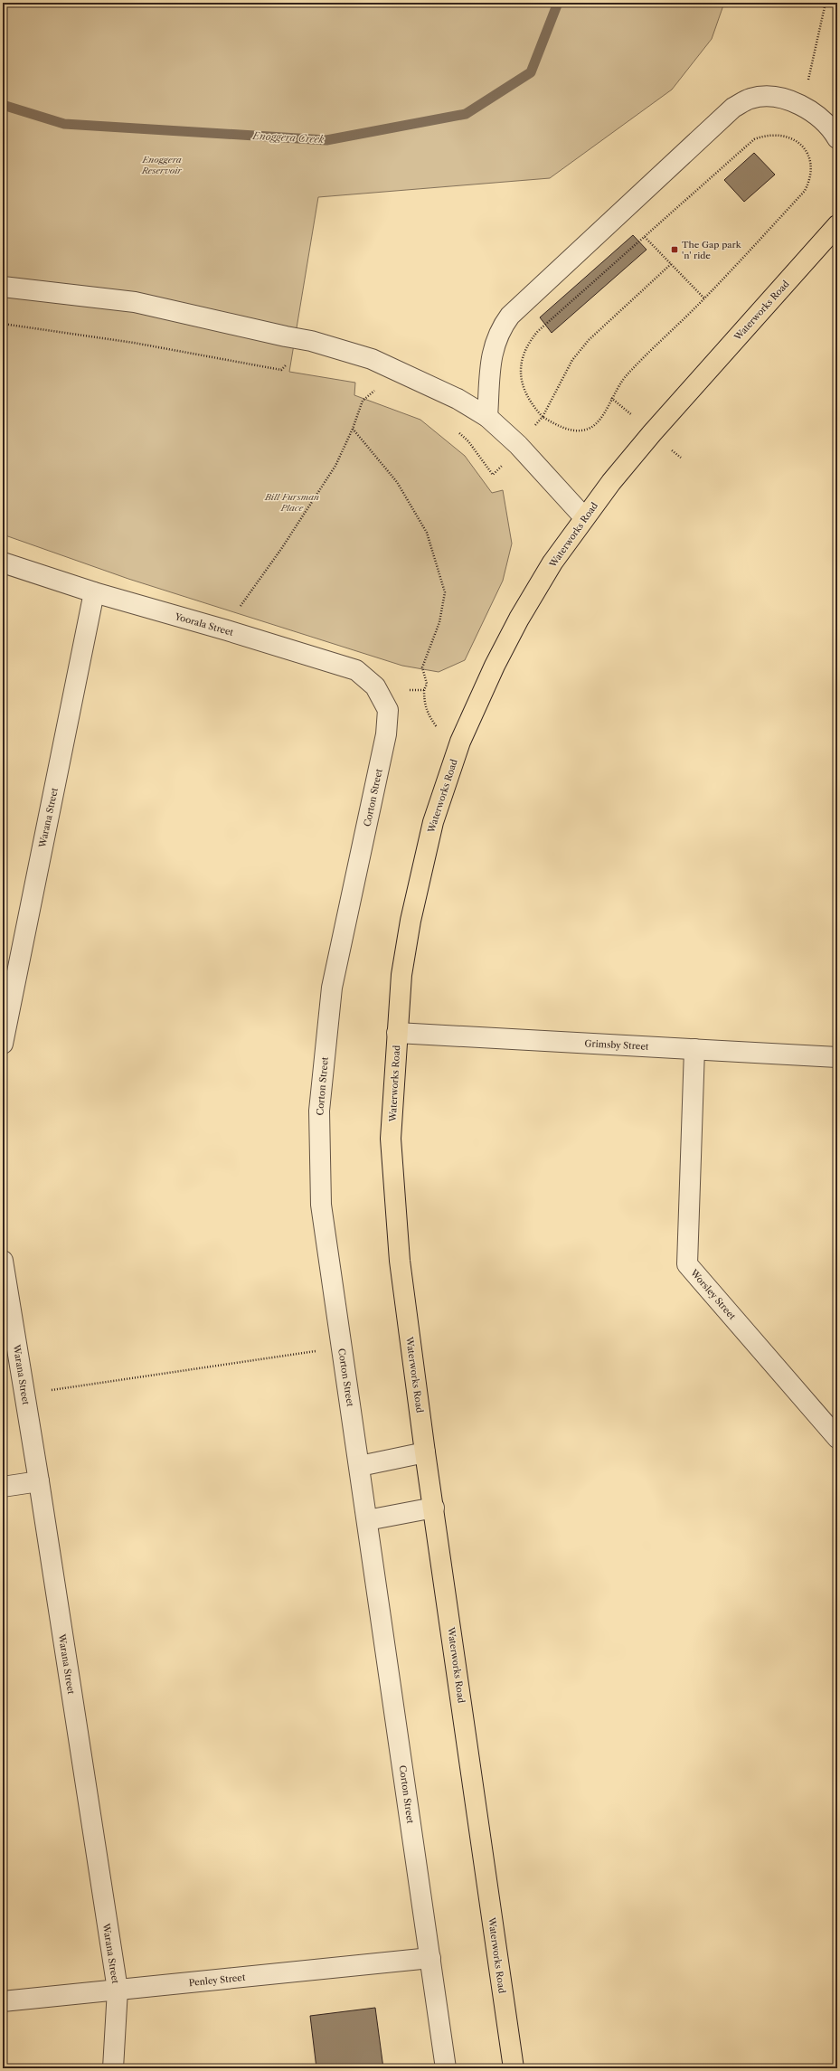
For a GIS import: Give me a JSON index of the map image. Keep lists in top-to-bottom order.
{
  "streets": {
    "main road": ["Waterworks Road"],
    "street": [
      "Yoorala Street",
      "Corton Street",
      "Warana Street",
      "Grimsby Street",
      "Worsley Street",
      "Penley Street"
    ]
  },
  "crossings": [
    ["Waterworks Road", "Grimsby Street"],
    ["Yoorala Street", "Corton Street"],
    ["Yoorala Street", "Warana Street"],
    ["Corton Street", "Penley Street"],
    ["Warana Street", "Penley Street"],
    ["Grimsby Street", "Worsley Street"]
  ],
  "water": ["Enoggera Creek"],
  "parks": ["Enoggera Reservoir", "Bill Fursman Place"],
  "places": {
    "transit": ["The Gap park 'n' ride"]
  }
}
